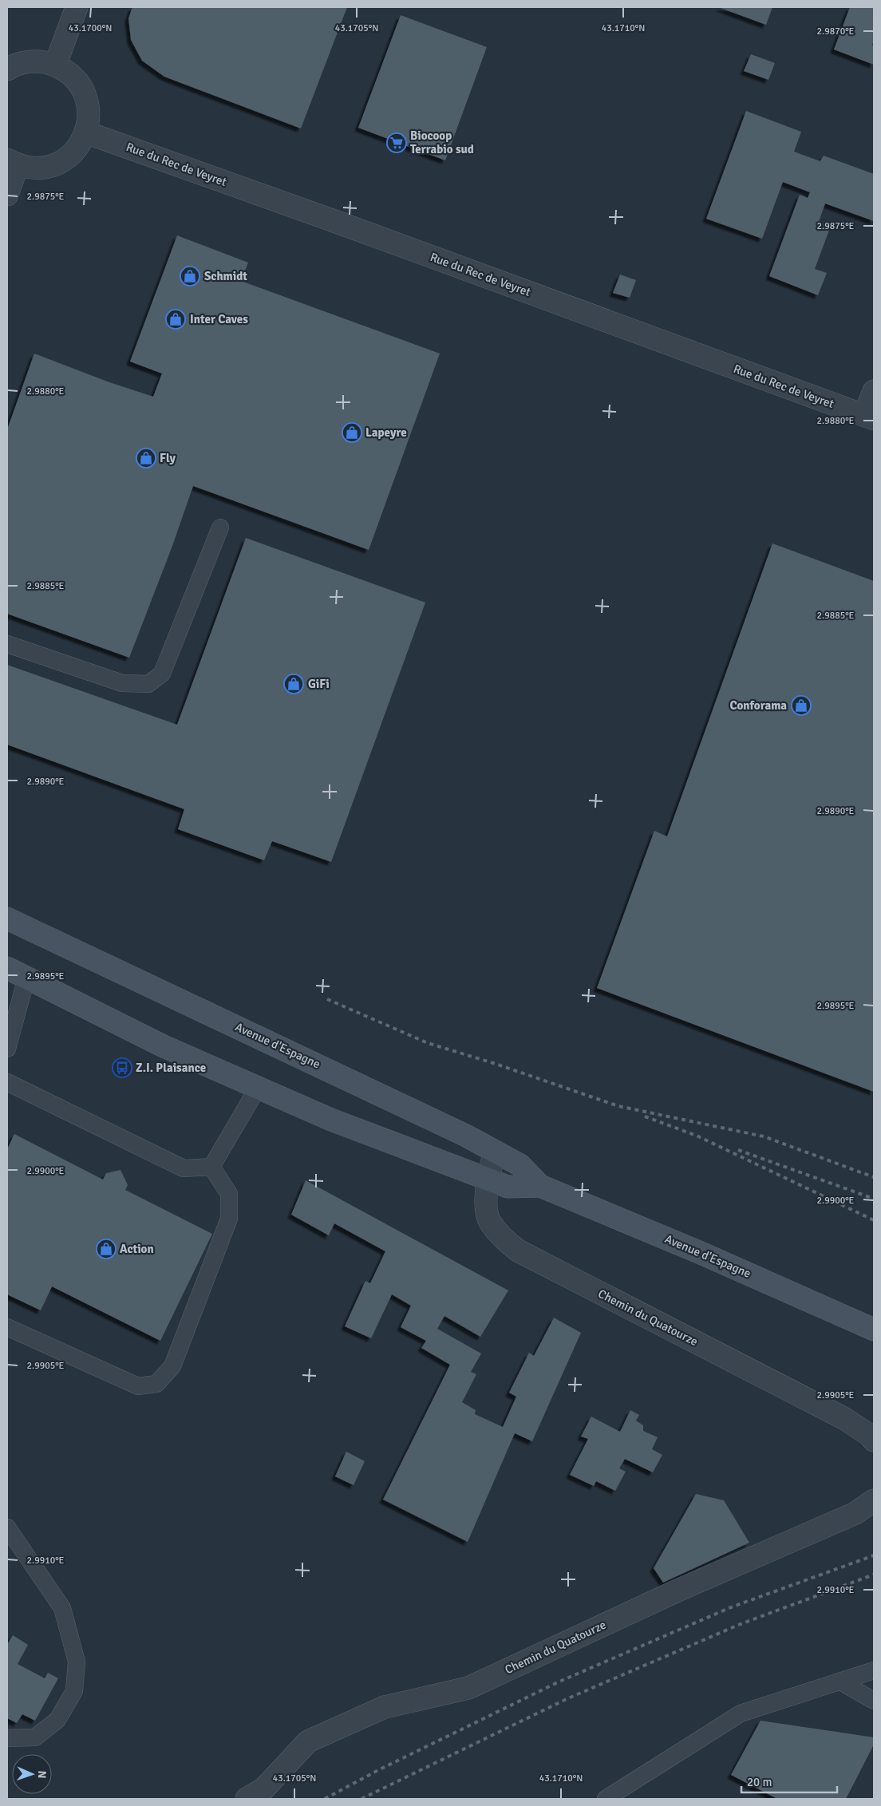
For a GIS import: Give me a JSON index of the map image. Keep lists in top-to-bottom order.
{
  "streets": {
    "main road": ["Avenue d'Espagne"],
    "street": ["Rue du Rec de Veyret", "Chemin du Quatourze"]
  },
  "crossings": [
    ["Avenue d'Espagne", "Chemin du Quatourze"]
  ],
  "places": {
    "supermarket": ["Biocoop Terrabio sud"],
    "shop": [
      "Schmidt",
      "Inter Caves",
      "Lapeyre",
      "Fly",
      "GiFi",
      "Conforama",
      "Action"
    ],
    "bus stop": ["Z.I. Plaisance"]
  },
  "scale_bar": "20 m",
  "north": "right",
  "coordinates": [
    "43.1700°N",
    "43.1705°N",
    "43.1710°N",
    "2.9870°E",
    "2.9875°E",
    "2.9880°E",
    "2.9885°E",
    "2.9890°E",
    "2.9895°E",
    "2.9900°E",
    "2.9905°E",
    "2.9910°E"
  ]
}
